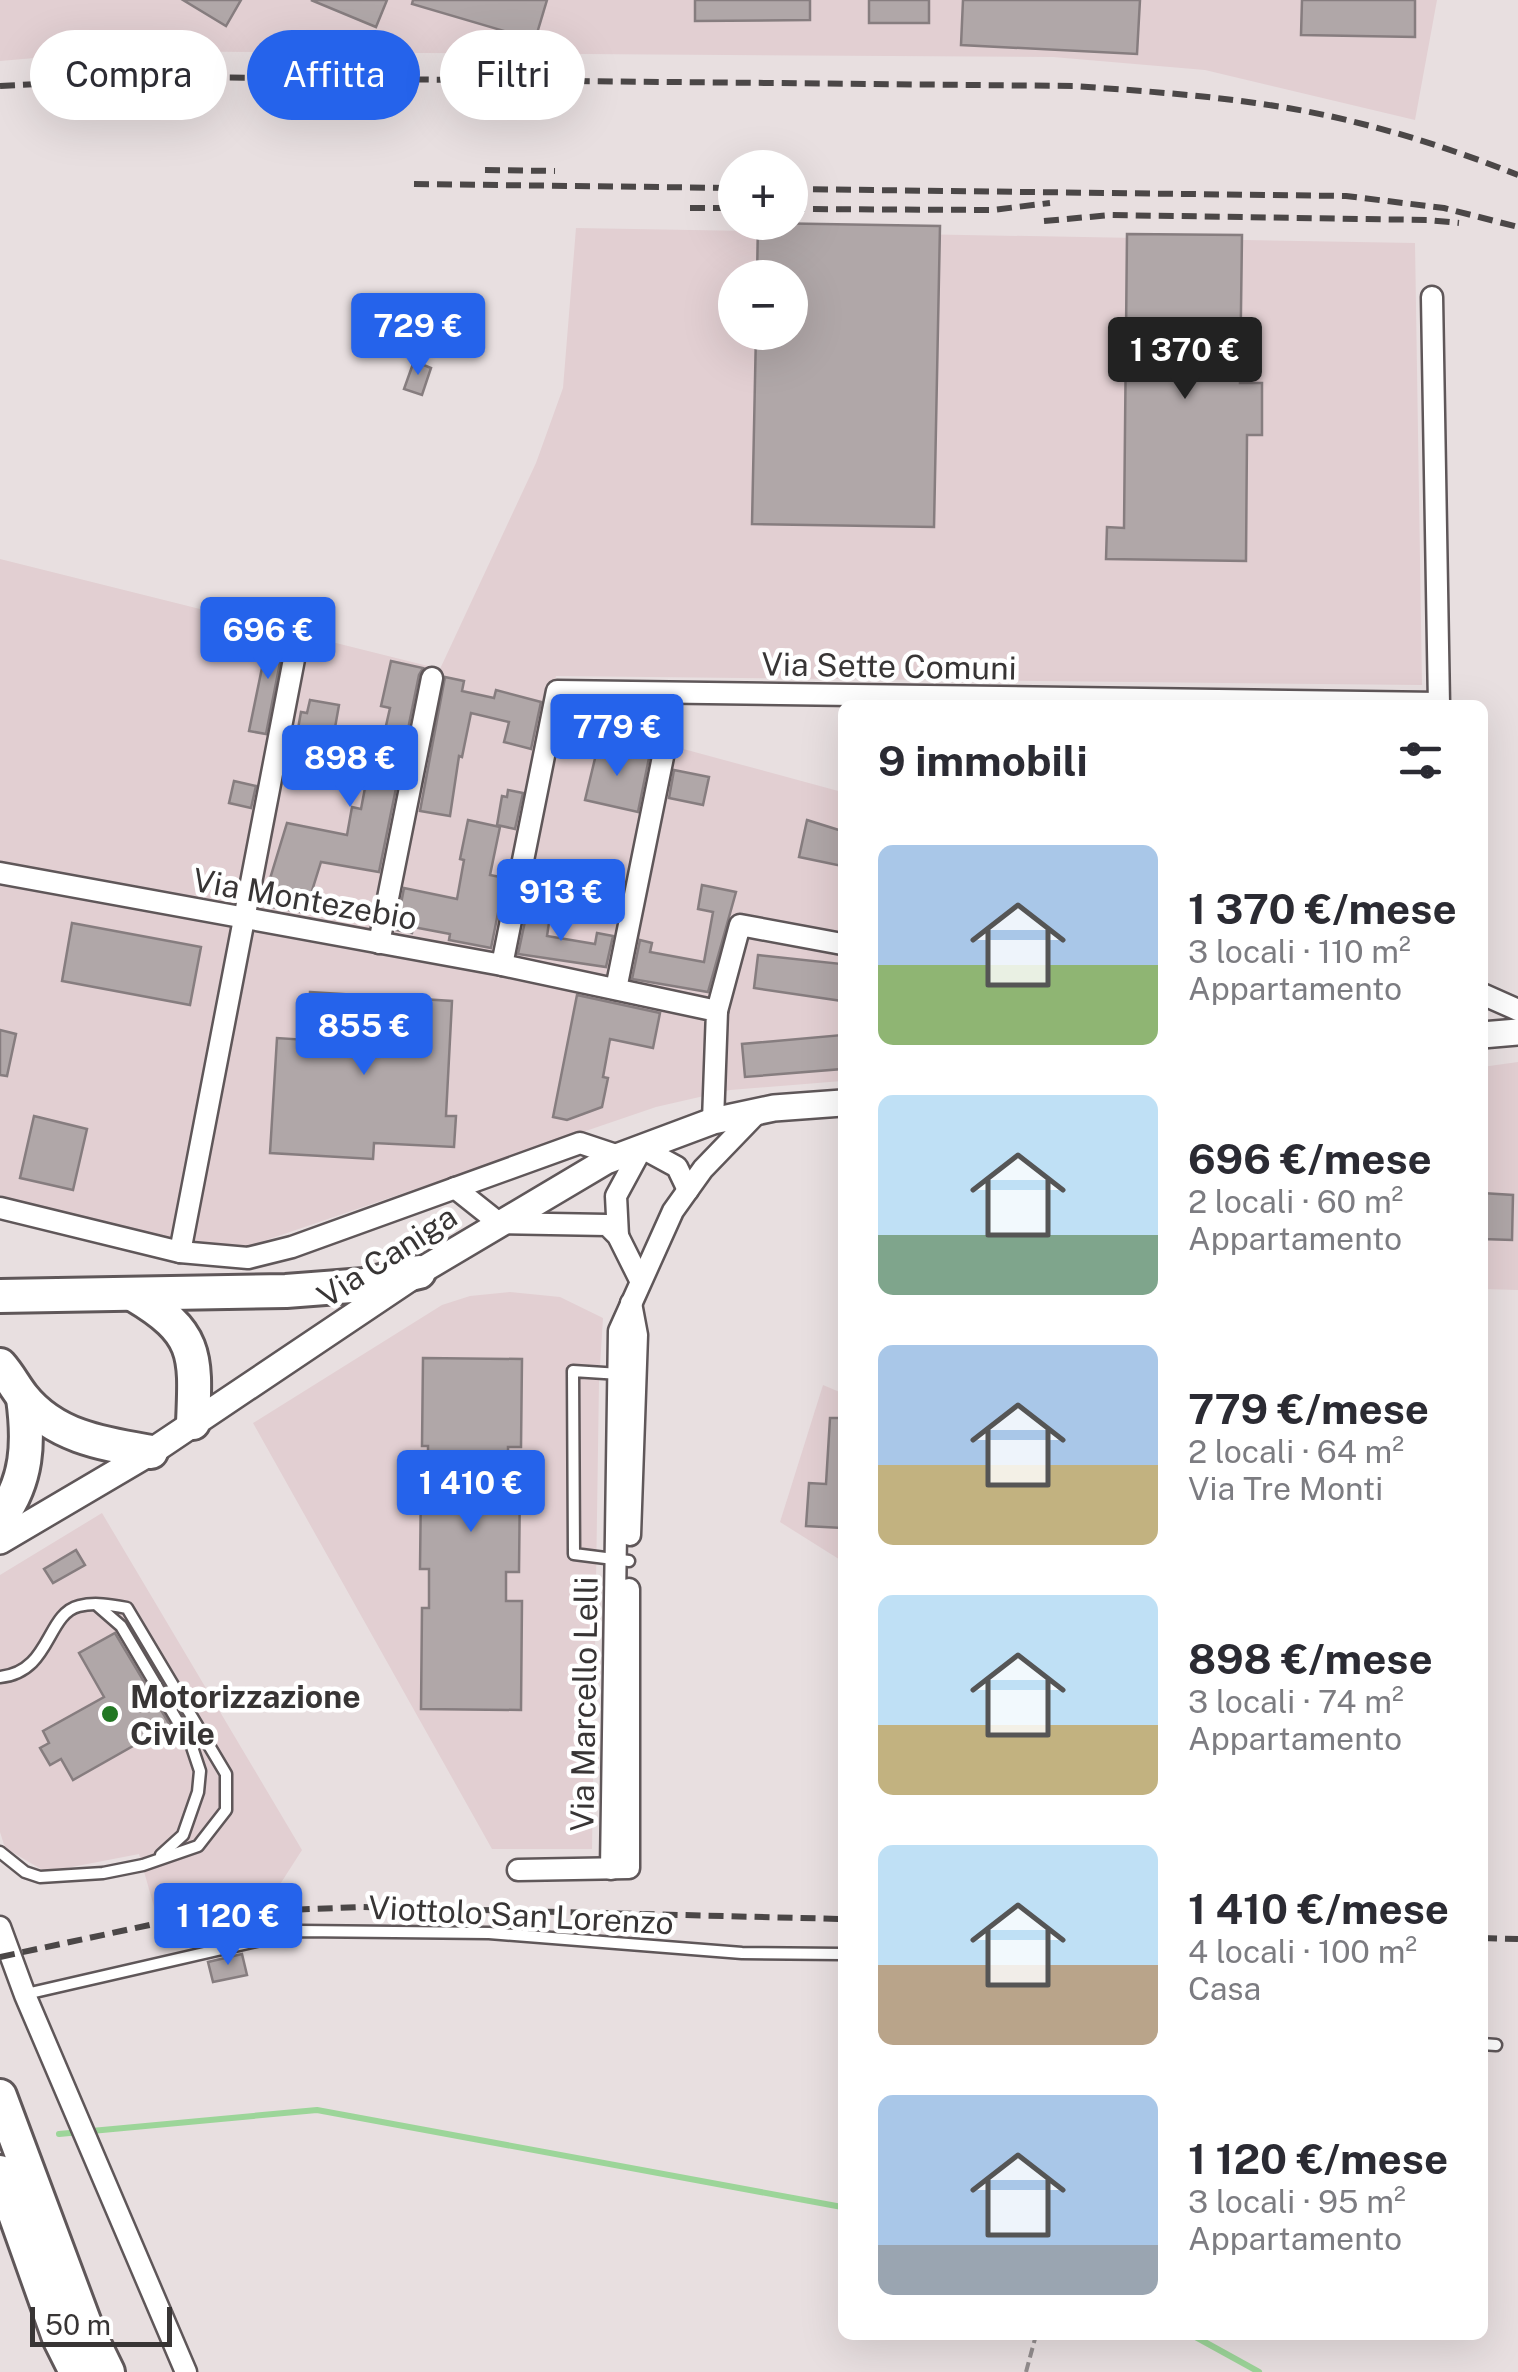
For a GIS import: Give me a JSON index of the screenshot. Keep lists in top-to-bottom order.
{
  "streets": {
    "street": [
      "Via Sette Comuni",
      "Via Montezebio",
      "Via Caniga",
      "Via Marcello Lelli"
    ],
    "lane": ["Viottolo San Lorenzo"]
  },
  "crossings": [
    ["Via Sette Comuni", "Via Montezebio"],
    ["Via Caniga", "Via Marcello Lelli"]
  ],
  "places": ["Motorizzazione Civile"],
  "scale_bar": "50 m",
  "page": {
    "chip": ["Compra", "Affitta", "Filtri"],
    "map_buttons": ["+", "−"],
    "price": [
      "729 €",
      "1 370 €",
      "696 €",
      "779 €",
      "898 €",
      "913 €",
      "855 €",
      "1 410 €",
      "1 120 €"
    ],
    "heading": "9 immobili",
    "list": [
      {
        "name": "1 370 €/mese",
        "note": "3 locali · 110 m² · Appartamento"
      },
      {
        "name": "696 €/mese",
        "note": "2 locali · 60 m² · Appartamento"
      },
      {
        "name": "779 €/mese",
        "note": "2 locali · 64 m² · Via Tre Monti"
      },
      {
        "name": "898 €/mese",
        "note": "3 locali · 74 m² · Appartamento"
      },
      {
        "name": "1 410 €/mese",
        "note": "4 locali · 100 m² · Casa"
      },
      {
        "name": "1 120 €/mese",
        "note": "3 locali · 95 m² · Appartamento"
      }
    ],
    "scale": "50 m"
  }
}
